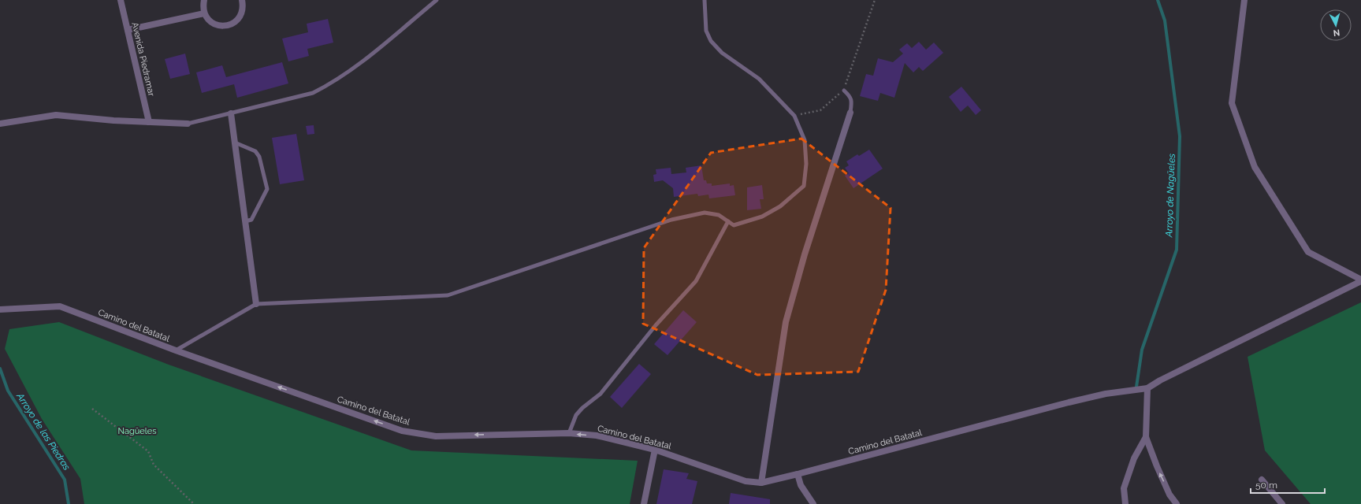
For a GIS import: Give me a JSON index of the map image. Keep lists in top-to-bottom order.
{
  "streets": {
    "street": ["Avenida Piedramar", "Camino del Batatal"]
  },
  "one_way": ["Camino del Batatal"],
  "water": ["Arroyo de Nagüeles", "Arroyo de las Piedras"],
  "parks": ["Nagüeles"],
  "scale_bar": "50 m",
  "north": "bottom"
}
